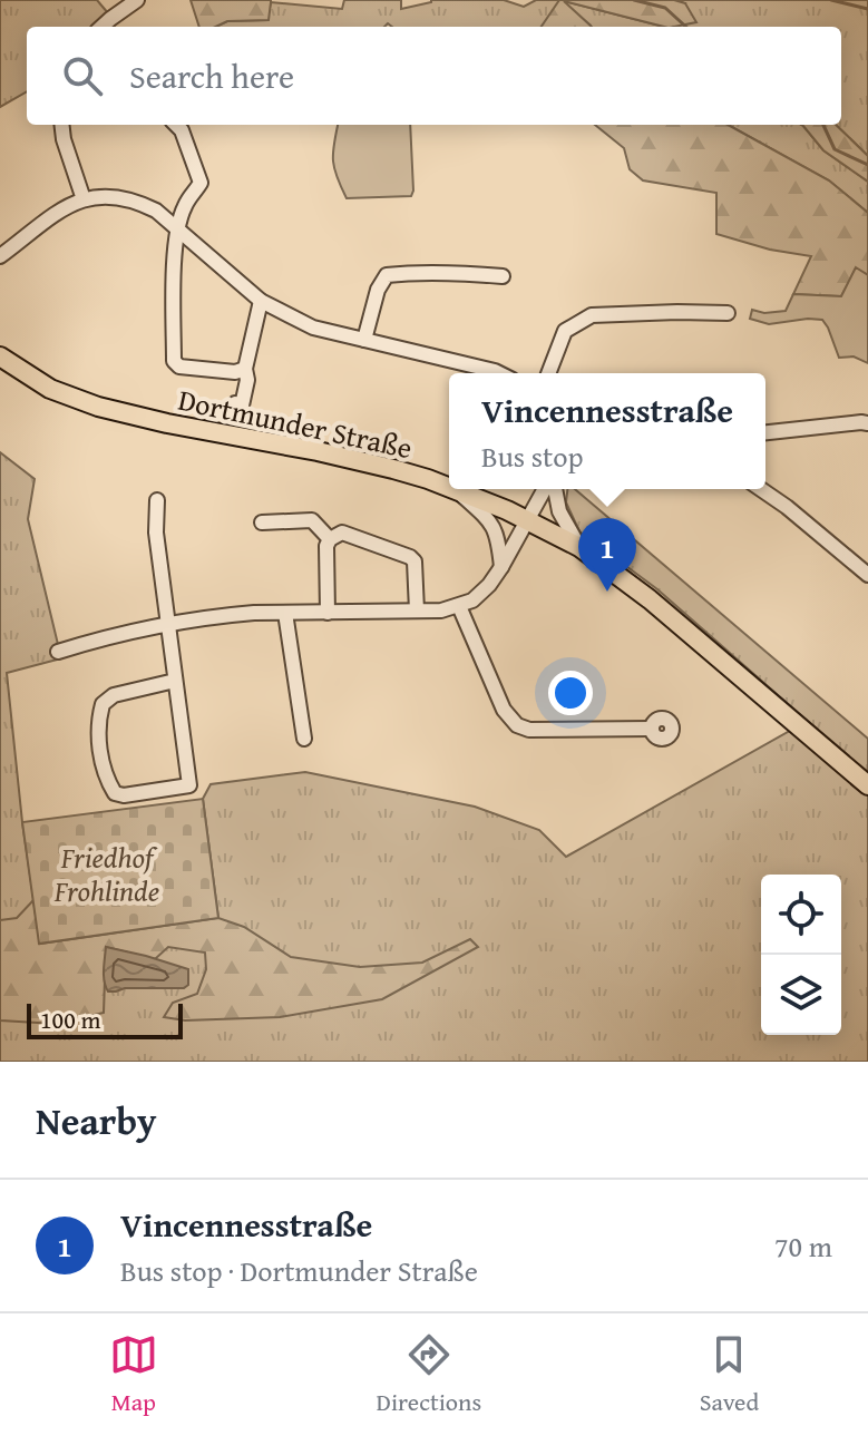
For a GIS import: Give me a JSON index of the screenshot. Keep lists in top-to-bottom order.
{
  "streets": {
    "main road": ["Dortmunder Straße"]
  },
  "parks": ["Friedhof Frohlinde"],
  "scale_bar": "100 m",
  "page": {
    "search": "Search here",
    "popup": ["Vincennesstraße", "Bus stop"],
    "pins": "1",
    "scale": "100 m",
    "heading": "Nearby",
    "list": [
      {
        "mark": "1",
        "name": "Vincennesstraße",
        "note": "Bus stop · Dortmunder Straße",
        "value": "70 m"
      }
    ],
    "nav": ["Map", "Directions", "Saved"]
  }
}
